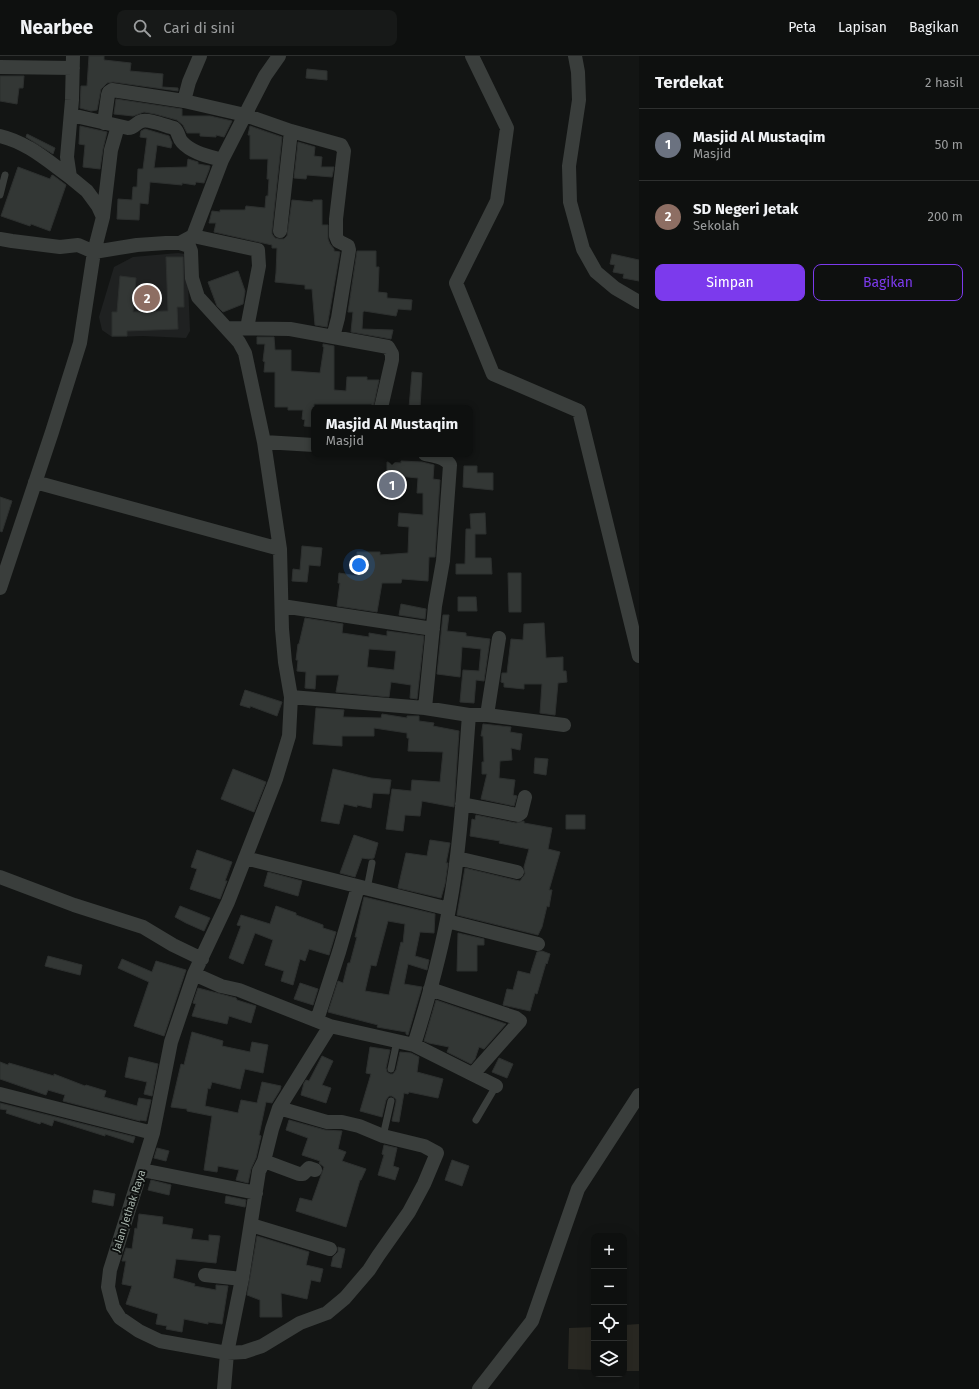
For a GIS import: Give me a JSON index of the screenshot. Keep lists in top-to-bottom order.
{
  "streets": {
    "street": ["Jalan Jethak Raya"]
  },
  "page": {
    "header": "Nearbee",
    "search": "Cari di sini",
    "nav": ["Peta", "Lapisan", "Bagikan"],
    "heading": ["Terdekat", "2 hasil"],
    "list": [
      {
        "mark": "1",
        "name": "Masjid Al Mustaqim",
        "note": "Masjid",
        "value": "50 m"
      },
      {
        "mark": "2",
        "name": "SD Negeri Jetak",
        "note": "Sekolah",
        "value": "200 m"
      }
    ],
    "buttons": ["Simpan", "Bagikan"],
    "pins": ["2", "1"],
    "popup": ["Masjid Al Mustaqim", "Masjid"],
    "map_buttons": ["+", "−"]
  }
}
